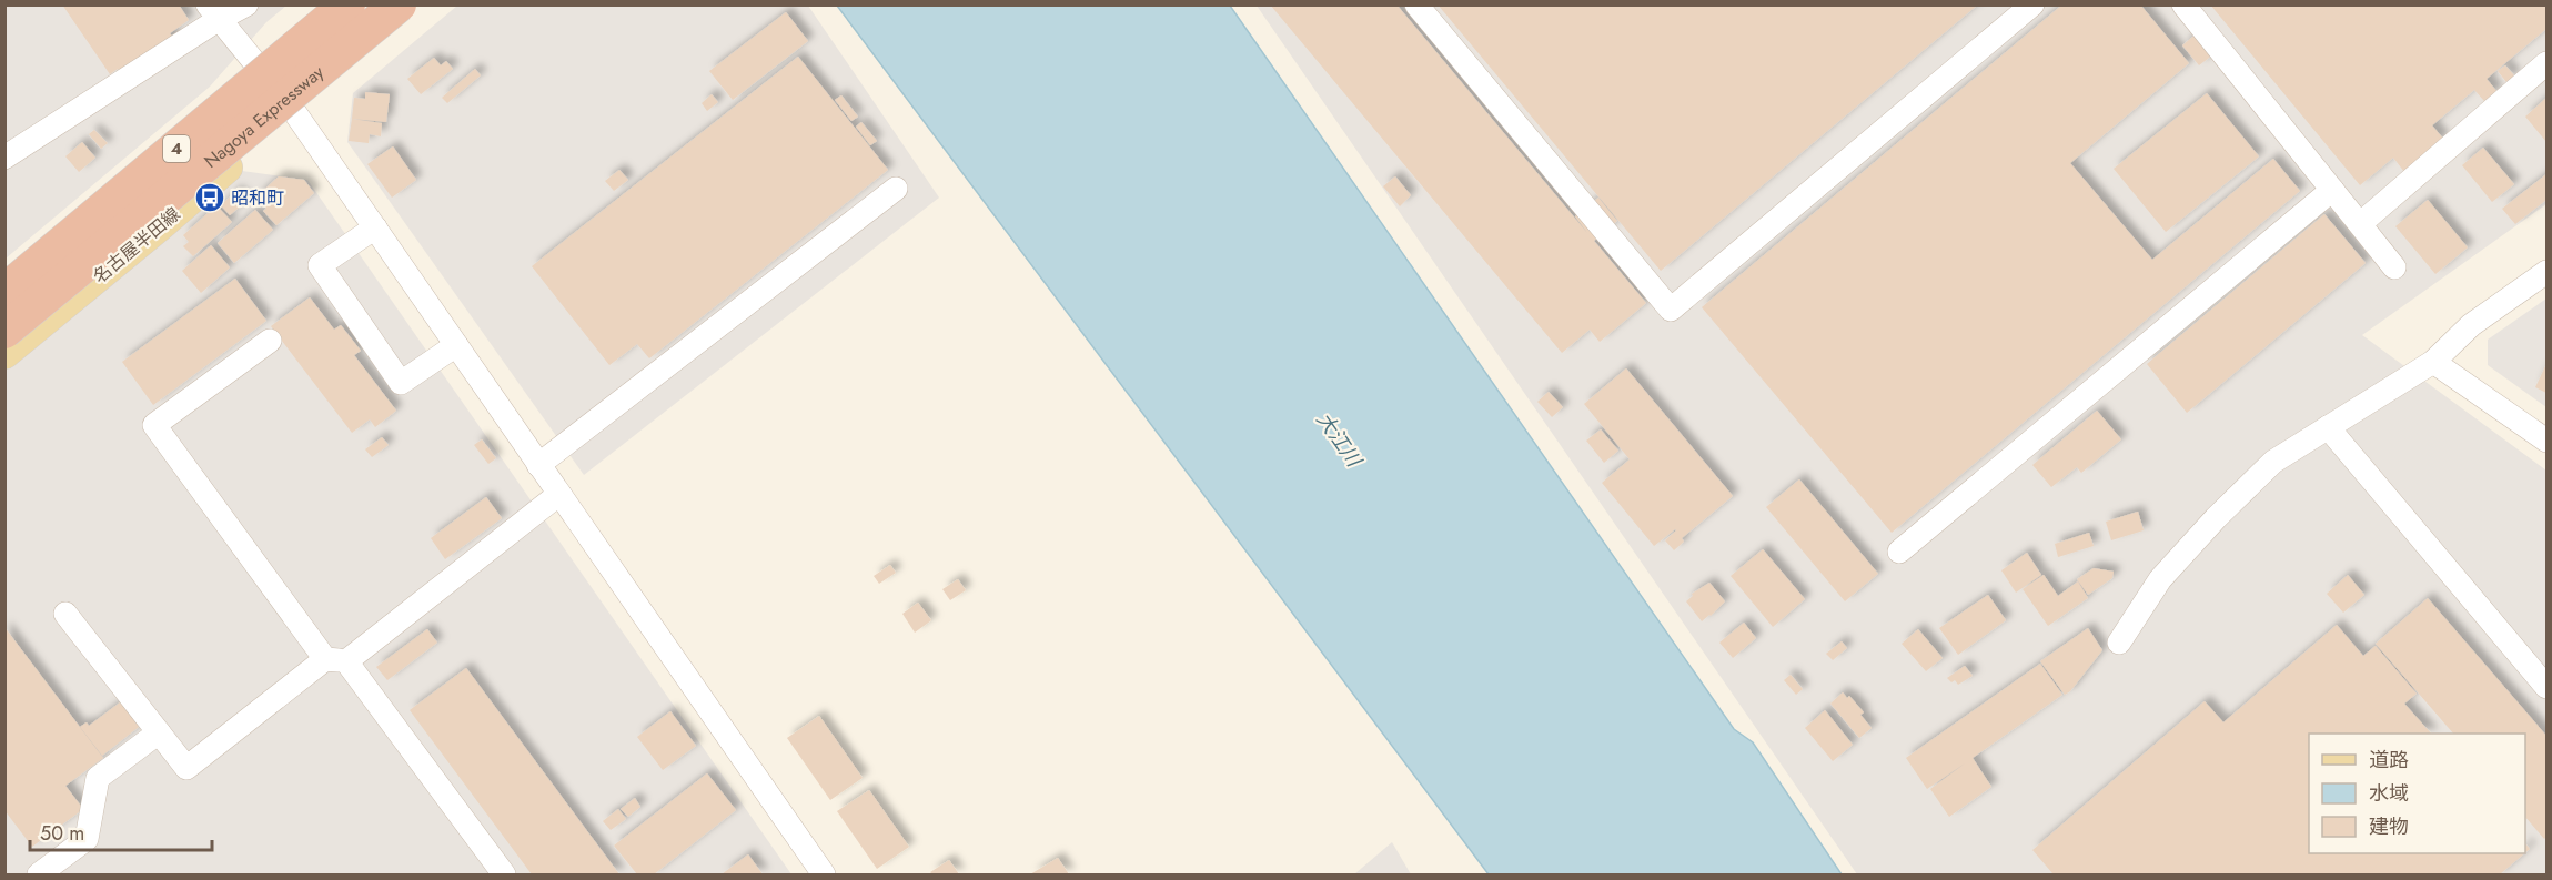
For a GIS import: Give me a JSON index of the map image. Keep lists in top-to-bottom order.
{
  "streets": {
    "highway": ["Nagoya Expressway", "4"],
    "main road": ["名古屋半田線"]
  },
  "water": ["大江川"],
  "places": {
    "bus stop": ["昭和町"]
  },
  "legend": ["道路", "水域", "建物"],
  "scale_bar": "50 m"
}
